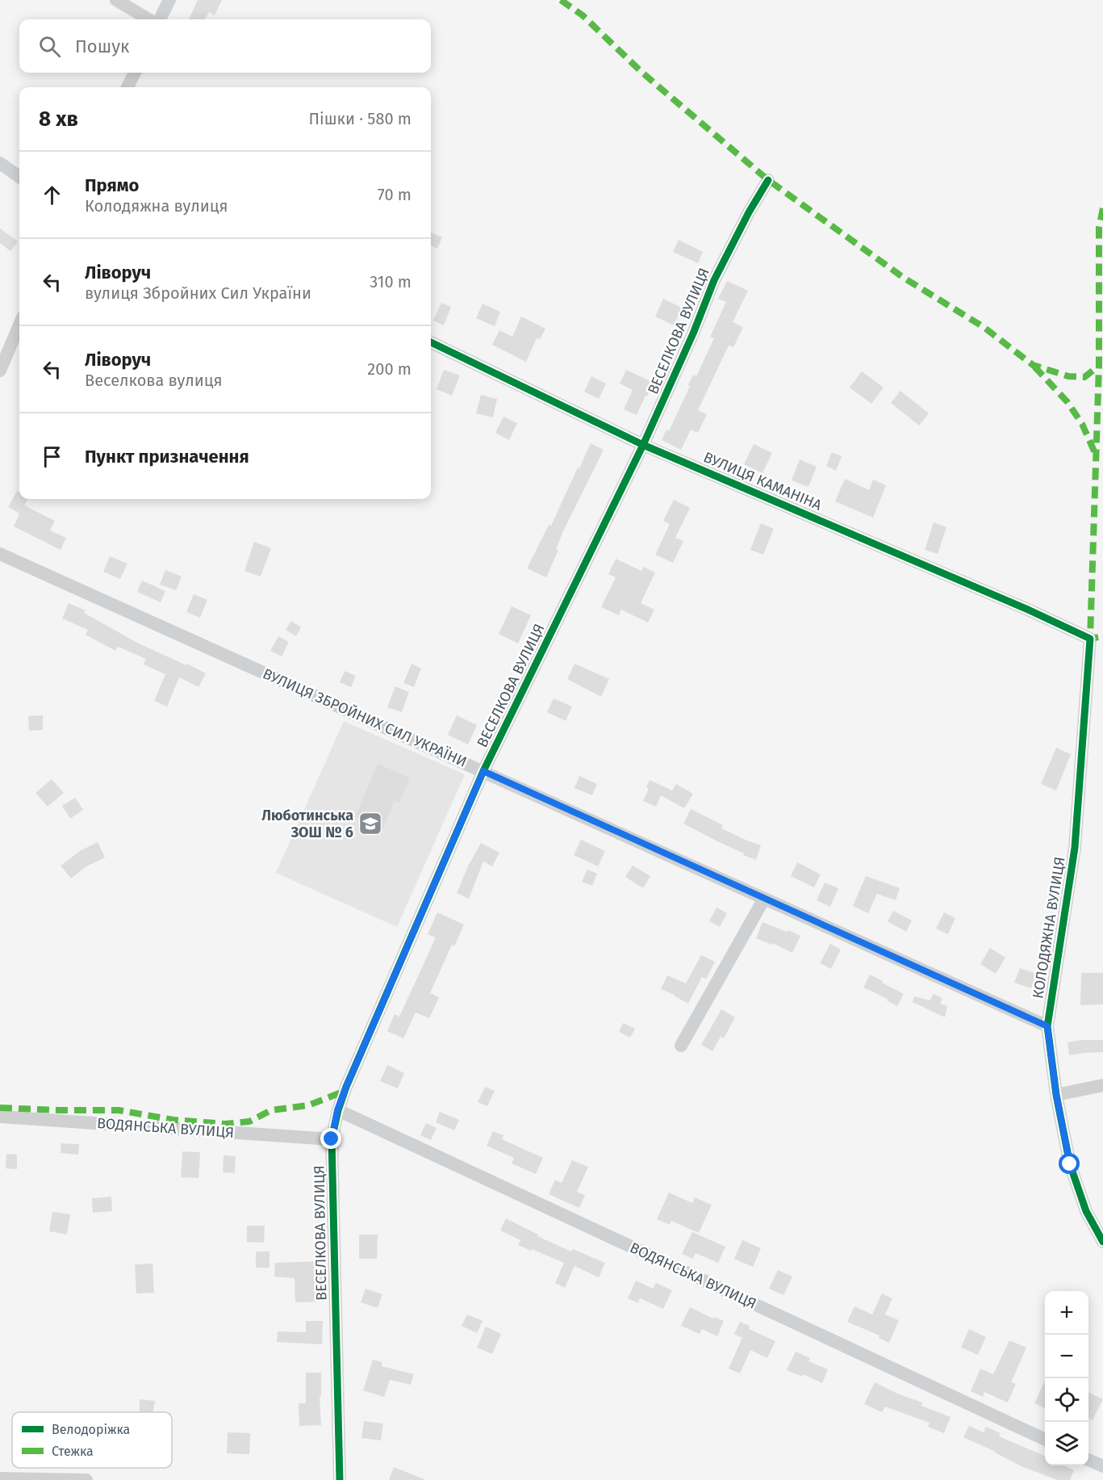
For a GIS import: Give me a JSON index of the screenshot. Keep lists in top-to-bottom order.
{
  "streets": {
    "street": [
      "ВЕСЕЛКОВА ВУЛИЦЯ",
      "ВУЛИЦЯ КАМАНІНА",
      "ВУЛИЦЯ ЗБРОЙНИХ СИЛ УКРАЇНИ",
      "КОЛОДЯЖНА ВУЛИЦЯ",
      "ВОДЯНСЬКА ВУЛИЦЯ"
    ]
  },
  "crossings": [
    ["ВЕСЕЛКОВА ВУЛИЦЯ", "ВУЛИЦЯ КАМАНІНА"],
    ["ВЕСЕЛКОВА ВУЛИЦЯ", "ВУЛИЦЯ ЗБРОЙНИХ СИЛ УКРАЇНИ"],
    ["ВЕСЕЛКОВА ВУЛИЦЯ", "ВОДЯНСЬКА ВУЛИЦЯ"],
    ["ВУЛИЦЯ КАМАНІНА", "КОЛОДЯЖНА ВУЛИЦЯ"],
    ["ВУЛИЦЯ ЗБРОЙНИХ СИЛ УКРАЇНИ", "КОЛОДЯЖНА ВУЛИЦЯ"]
  ],
  "places": {
    "school or university": ["Люботинська ЗОШ № 6"]
  },
  "legend": ["Велодоріжка", "Стежка"],
  "page": {
    "search": "Пошук",
    "heading": ["8 хв", "Пішки · 580 m"],
    "list": [
      ["Прямо", "Колодяжна вулиця", "70 m"],
      ["Ліворуч", "вулиця Збройних Сил України", "310 m"],
      ["Ліворуч", "Веселкова вулиця", "200 m"],
      "Пункт призначення"
    ],
    "map_buttons": ["+", "−"]
  }
}
